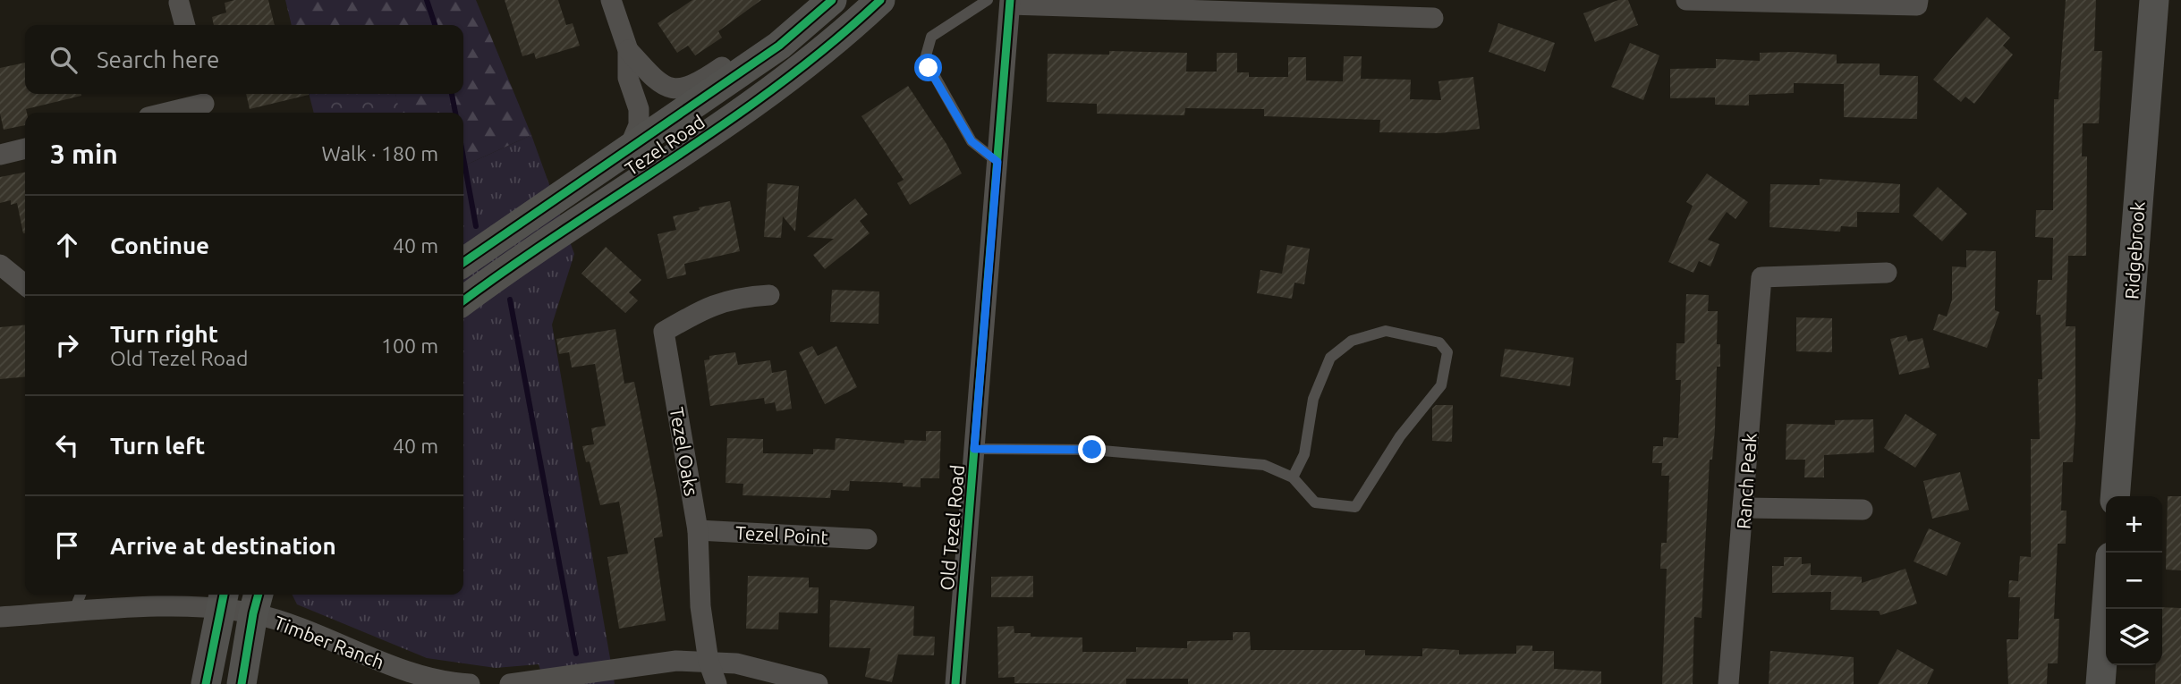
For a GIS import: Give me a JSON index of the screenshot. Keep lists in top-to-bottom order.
{
  "streets": {
    "main road": ["Tezel Road", "Ridgebrook"],
    "street": [
      "Tezel Oaks",
      "Ranch Peak",
      "Old Tezel Road",
      "Tezel Point",
      "Timber Ranch"
    ]
  },
  "crossings": [
    ["Tezel Oaks", "Tezel Point"]
  ],
  "page": {
    "search": "Search here",
    "heading": ["3 min", "Walk · 180 m"],
    "list": [
      ["Continue", "40 m"],
      ["Turn right", "Old Tezel Road", "100 m"],
      ["Turn left", "40 m"],
      "Arrive at destination"
    ],
    "map_buttons": ["+", "−"]
  }
}
